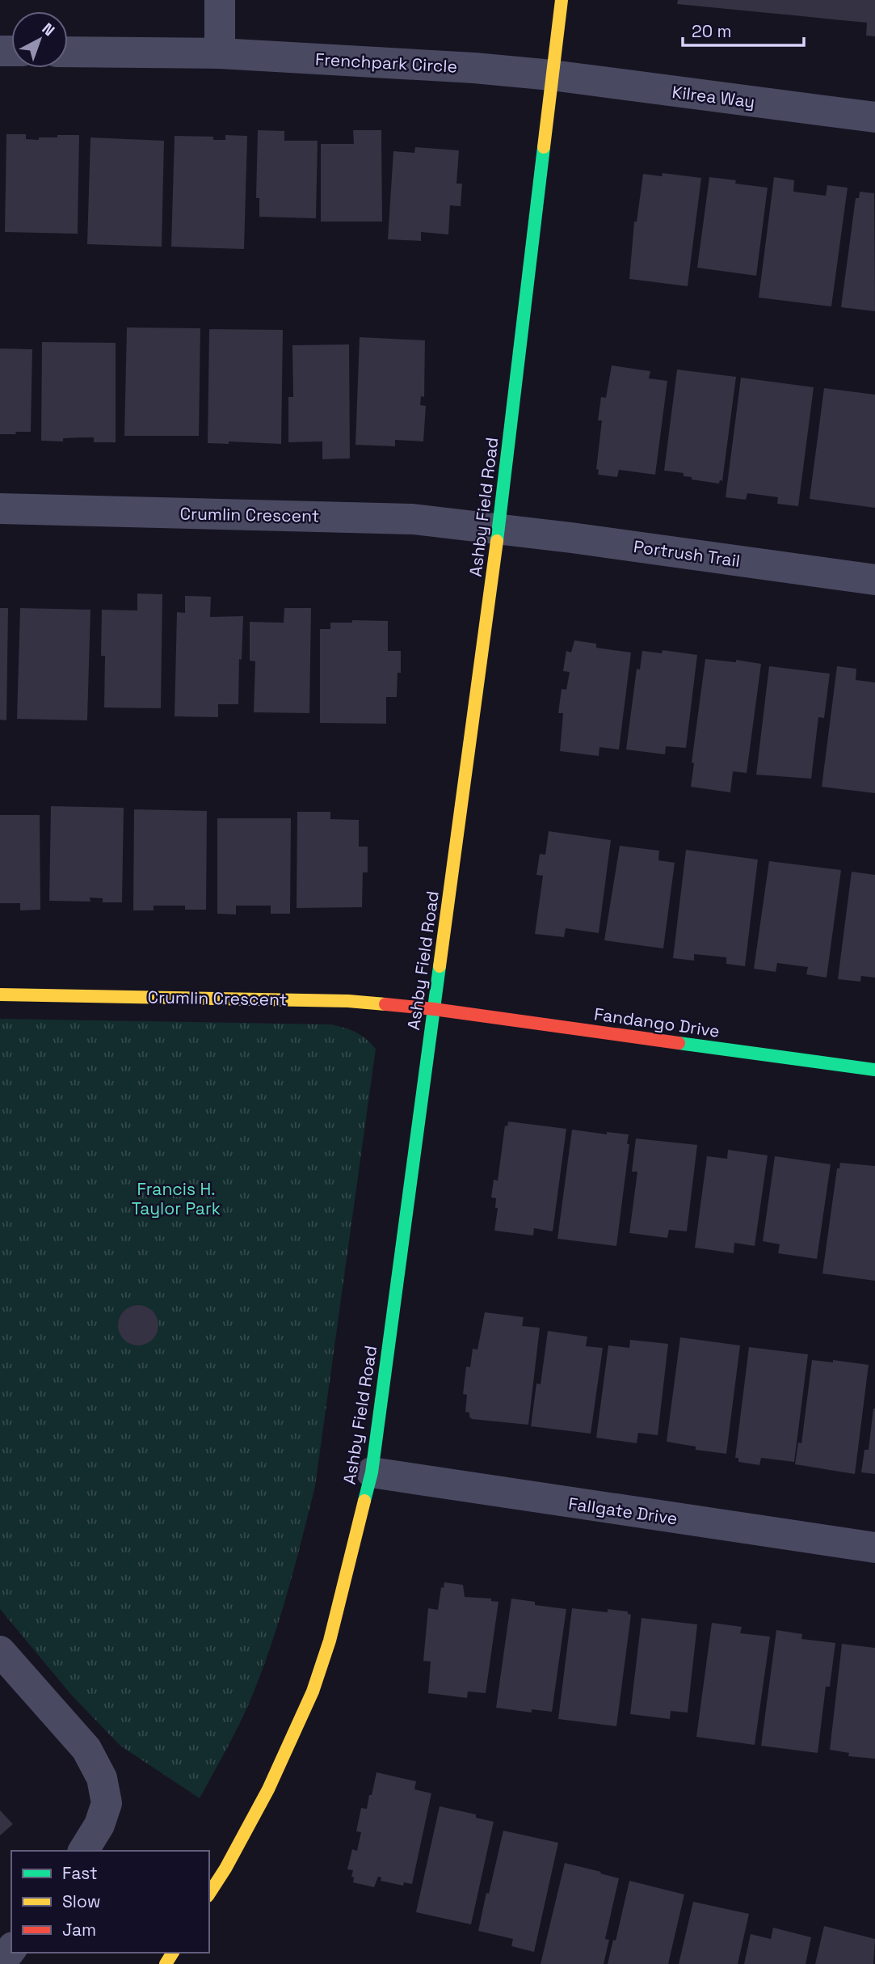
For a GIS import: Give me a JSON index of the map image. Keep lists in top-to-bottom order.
{
  "streets": {
    "street": [
      "Frenchpark Circle",
      "Kilrea Way",
      "Ashby Field Road",
      "Crumlin Crescent",
      "Portrush Trail",
      "Fandango Drive",
      "Fallgate Drive"
    ]
  },
  "crossings": [
    ["Frenchpark Circle", "Kilrea Way"],
    ["Frenchpark Circle", "Ashby Field Road"],
    ["Kilrea Way", "Ashby Field Road"],
    ["Ashby Field Road", "Crumlin Crescent"],
    ["Ashby Field Road", "Portrush Trail"],
    ["Ashby Field Road", "Fandango Drive"],
    ["Ashby Field Road", "Fallgate Drive"],
    ["Crumlin Crescent", "Portrush Trail"],
    ["Crumlin Crescent", "Fandango Drive"]
  ],
  "parks": ["Francis H. Taylor Park"],
  "legend": ["Fast", "Slow", "Jam"],
  "scale_bar": "20 m",
  "north": "top right"
}
